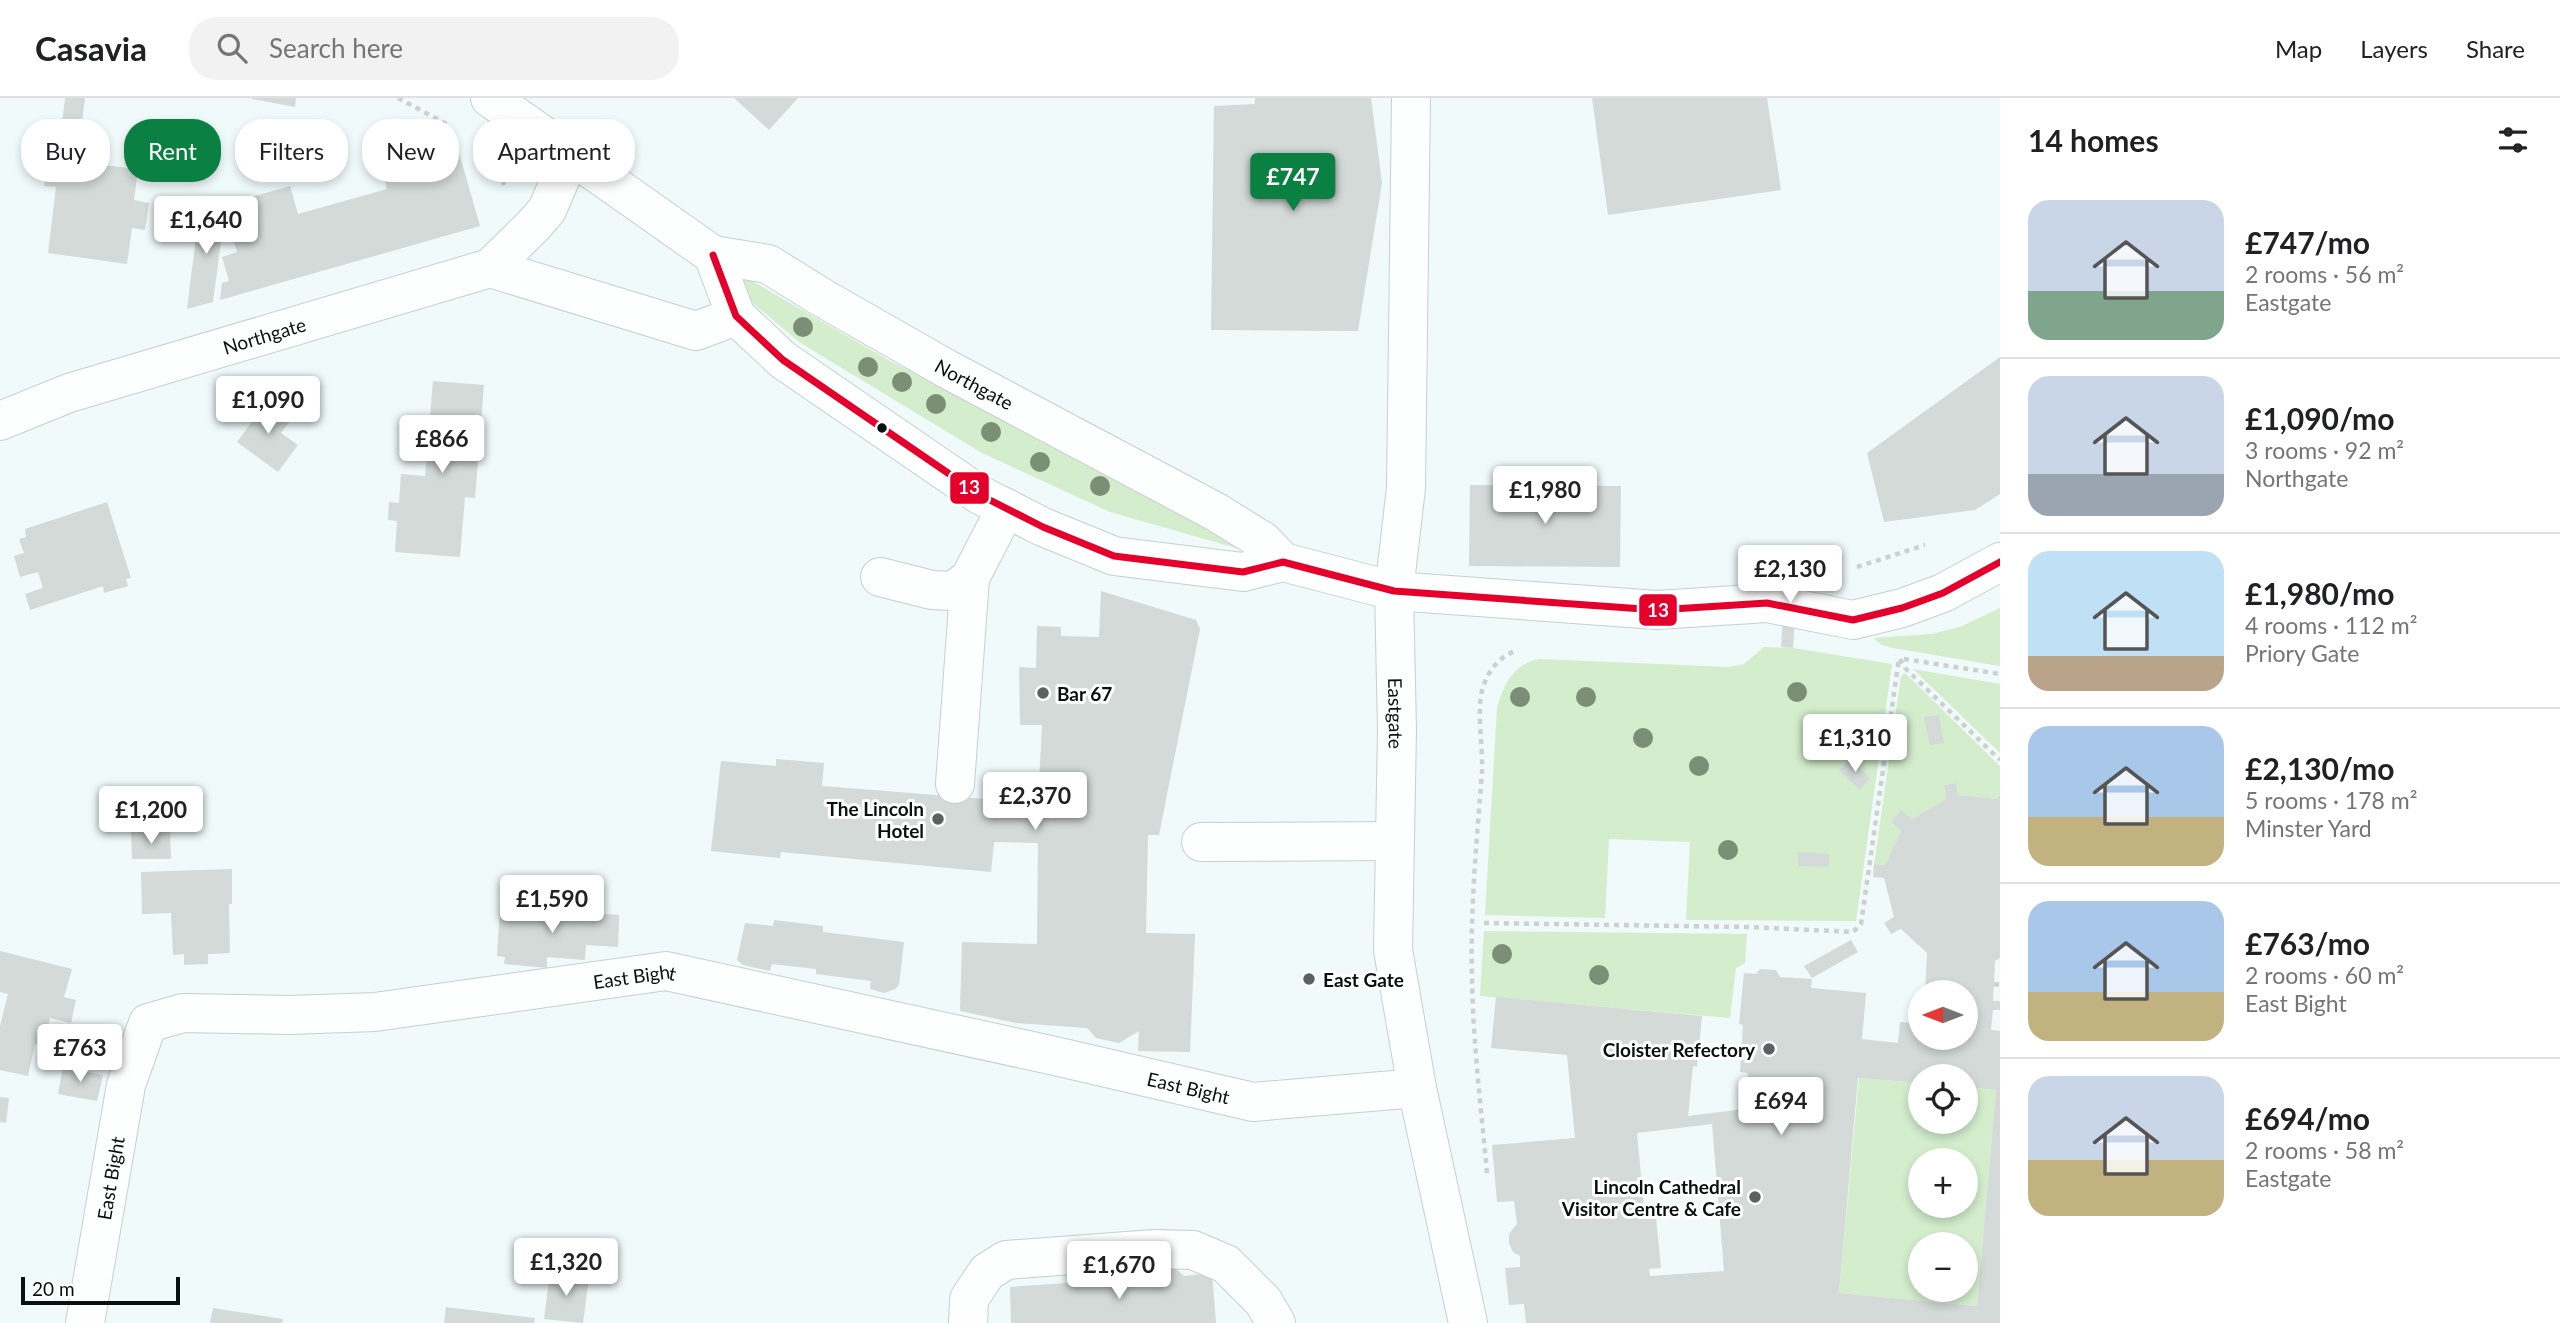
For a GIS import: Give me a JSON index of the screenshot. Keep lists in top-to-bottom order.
{
  "streets": {
    "street": ["Northgate", "Eastgate", "East Bight"]
  },
  "crossings": [
    ["Northgate", "Eastgate"],
    ["Eastgate", "East Bight"]
  ],
  "places": [
    "Bar 67",
    "The Lincoln Hotel",
    "East Gate",
    "Cloister Refectory",
    "Lincoln Cathedral Visitor Centre & Cafe"
  ],
  "lines": ["transit line 13"],
  "scale_bar": "20 m",
  "north": "left",
  "page": {
    "header": "Casavia",
    "search": "Search here",
    "nav": ["Map", "Layers", "Share"],
    "heading": "14 homes",
    "chip": [
      "Buy",
      "Rent",
      "Filters",
      "New",
      "Apartment"
    ],
    "price": [
      "£747",
      "£1,640",
      "£1,090",
      "£866",
      "£1,980",
      "£2,130",
      "£1,310",
      "£2,370",
      "£1,200",
      "£1,590",
      "£763",
      "£694",
      "£1,320",
      "£1,670"
    ],
    "list": [
      {
        "name": "£747/mo",
        "note": "2 rooms · 56 m² · Eastgate"
      },
      {
        "name": "£1,090/mo",
        "note": "3 rooms · 92 m² · Northgate"
      },
      {
        "name": "£1,980/mo",
        "note": "4 rooms · 112 m² · Priory Gate"
      },
      {
        "name": "£2,130/mo",
        "note": "5 rooms · 178 m² · Minster Yard"
      },
      {
        "name": "£763/mo",
        "note": "2 rooms · 60 m² · East Bight"
      },
      {
        "name": "£694/mo",
        "note": "2 rooms · 58 m² · Eastgate"
      }
    ],
    "map_buttons": ["+", "−"],
    "scale": "20 m"
  }
}
